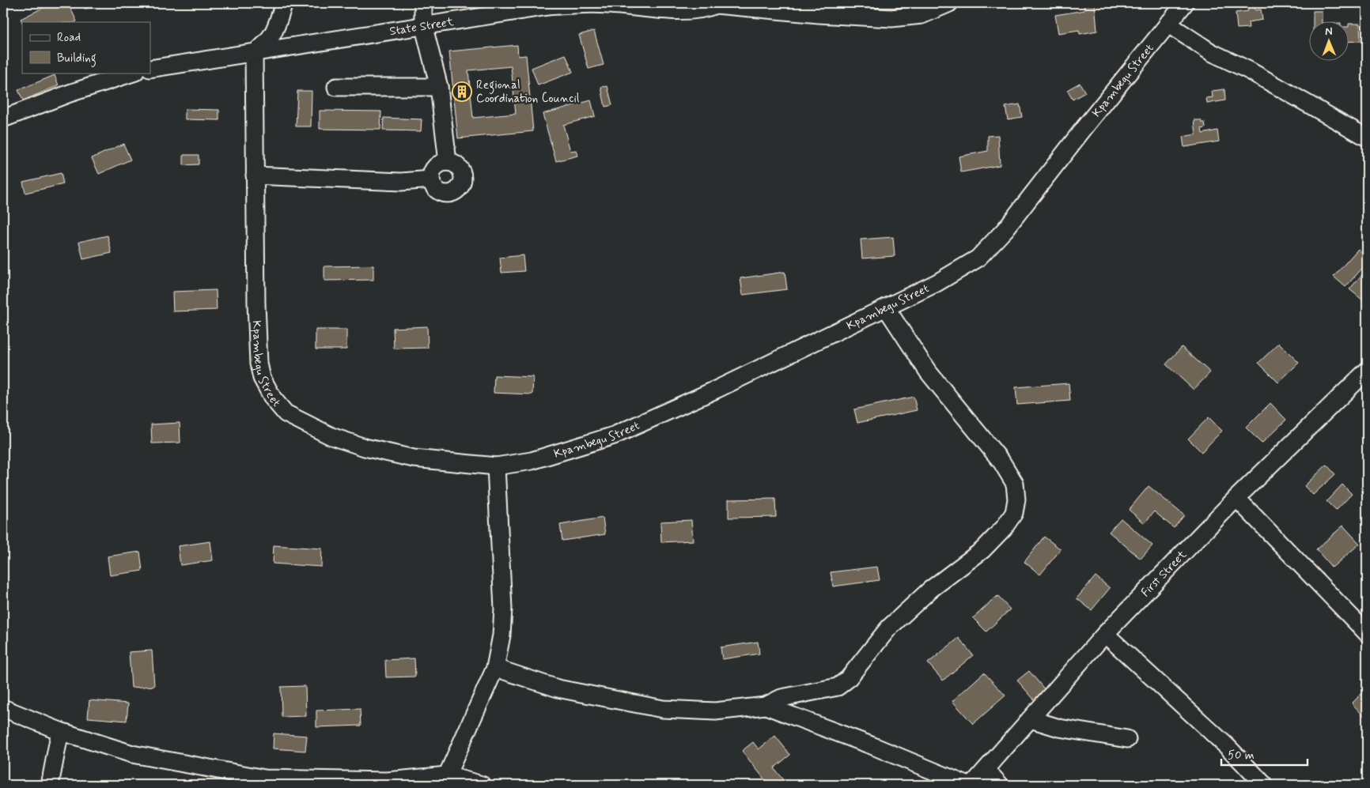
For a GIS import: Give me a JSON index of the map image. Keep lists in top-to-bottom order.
{
  "streets": {
    "street": ["State Street", "Kpambegu Street", "First Street"]
  },
  "crossings": [
    ["State Street", "Kpambegu Street"]
  ],
  "places": {
    "building": ["Regional Coordination Council"]
  },
  "legend": ["Road", "Building"],
  "scale_bar": "50 m",
  "north": "top"
}
